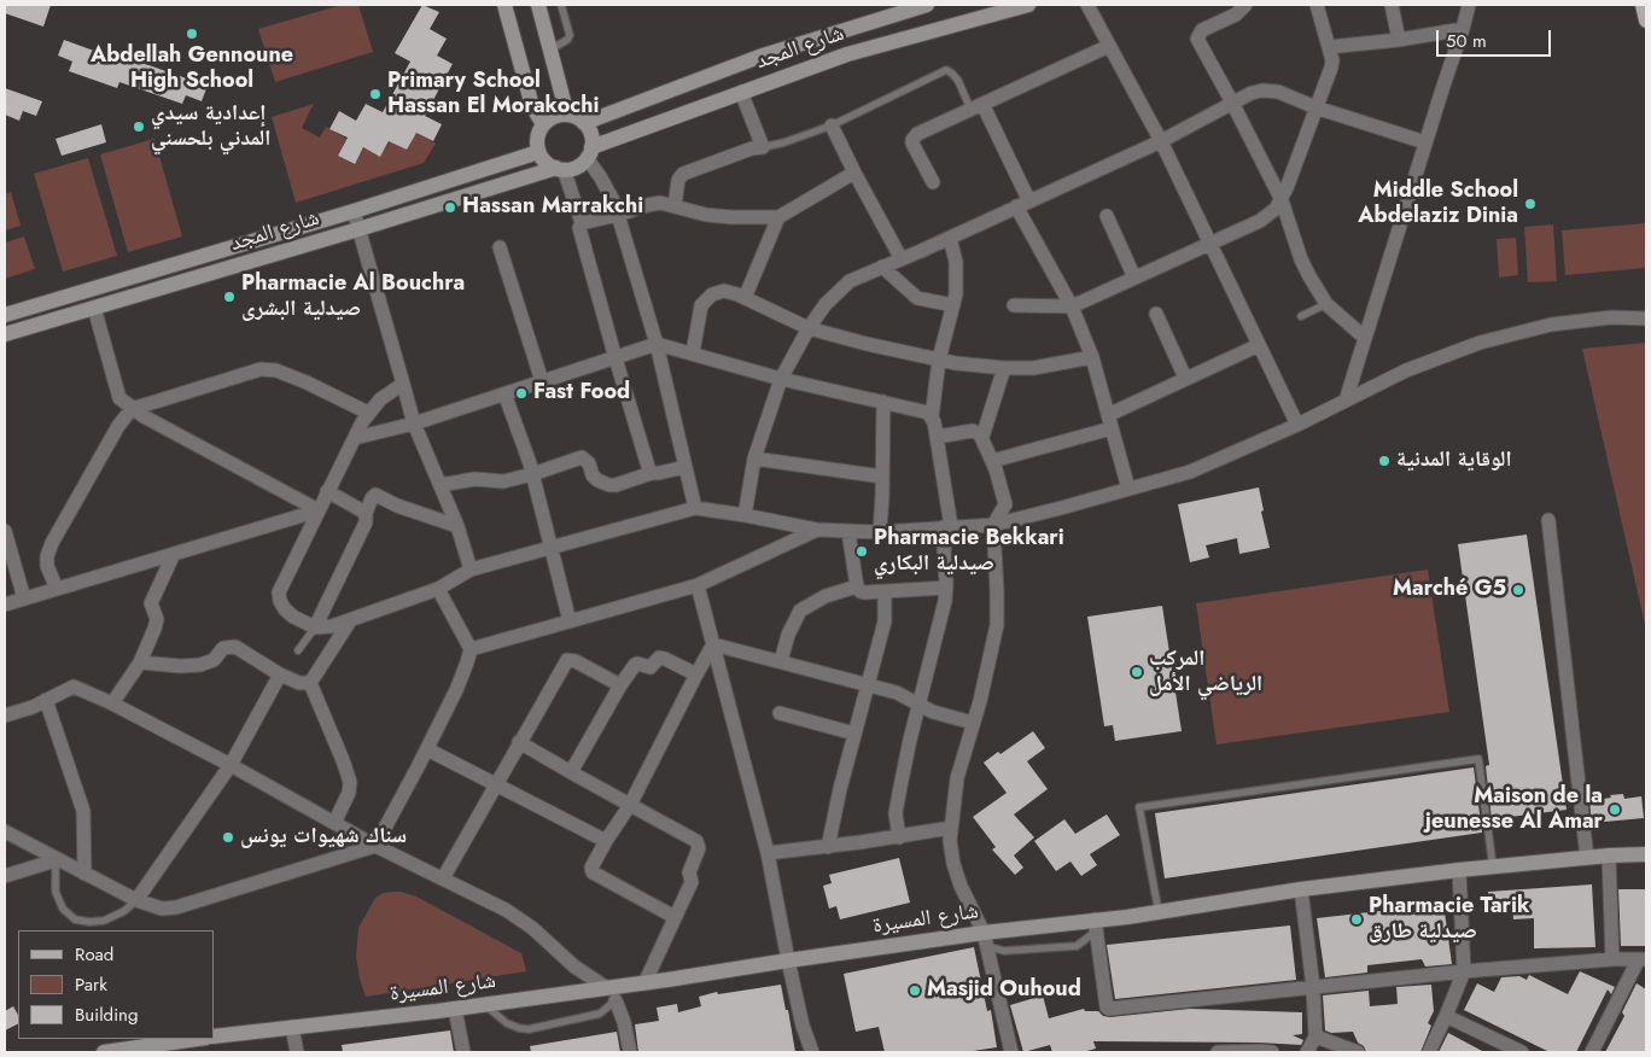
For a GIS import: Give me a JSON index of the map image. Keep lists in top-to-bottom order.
{
  "streets": {
    "main road": ["شارع المجد", "شارع المسيرة"]
  },
  "places": [
    "Abdellah Gennoune High School",
    "Primary School Hassan El Morakochi",
    "إعدادية سيدي المدني بلحسني",
    "Middle School Abdelaziz Dinia",
    "Hassan Marrakchi",
    "Pharmacie Al Bouchra صيدلية البشرى",
    "Fast Food",
    "الوقاية المدنية",
    "Pharmacie Bekkari صيدلية البكاري",
    "Marché G5",
    "المركب الرياضي الأمل",
    "Maison de la jeunesse Al Amar",
    "سناك شهيوات يونس",
    "Pharmacie Tarik صيدلية طارق",
    "Masjid Ouhoud"
  ],
  "legend": ["Road", "Park", "Building"],
  "scale_bar": "50 m"
}
